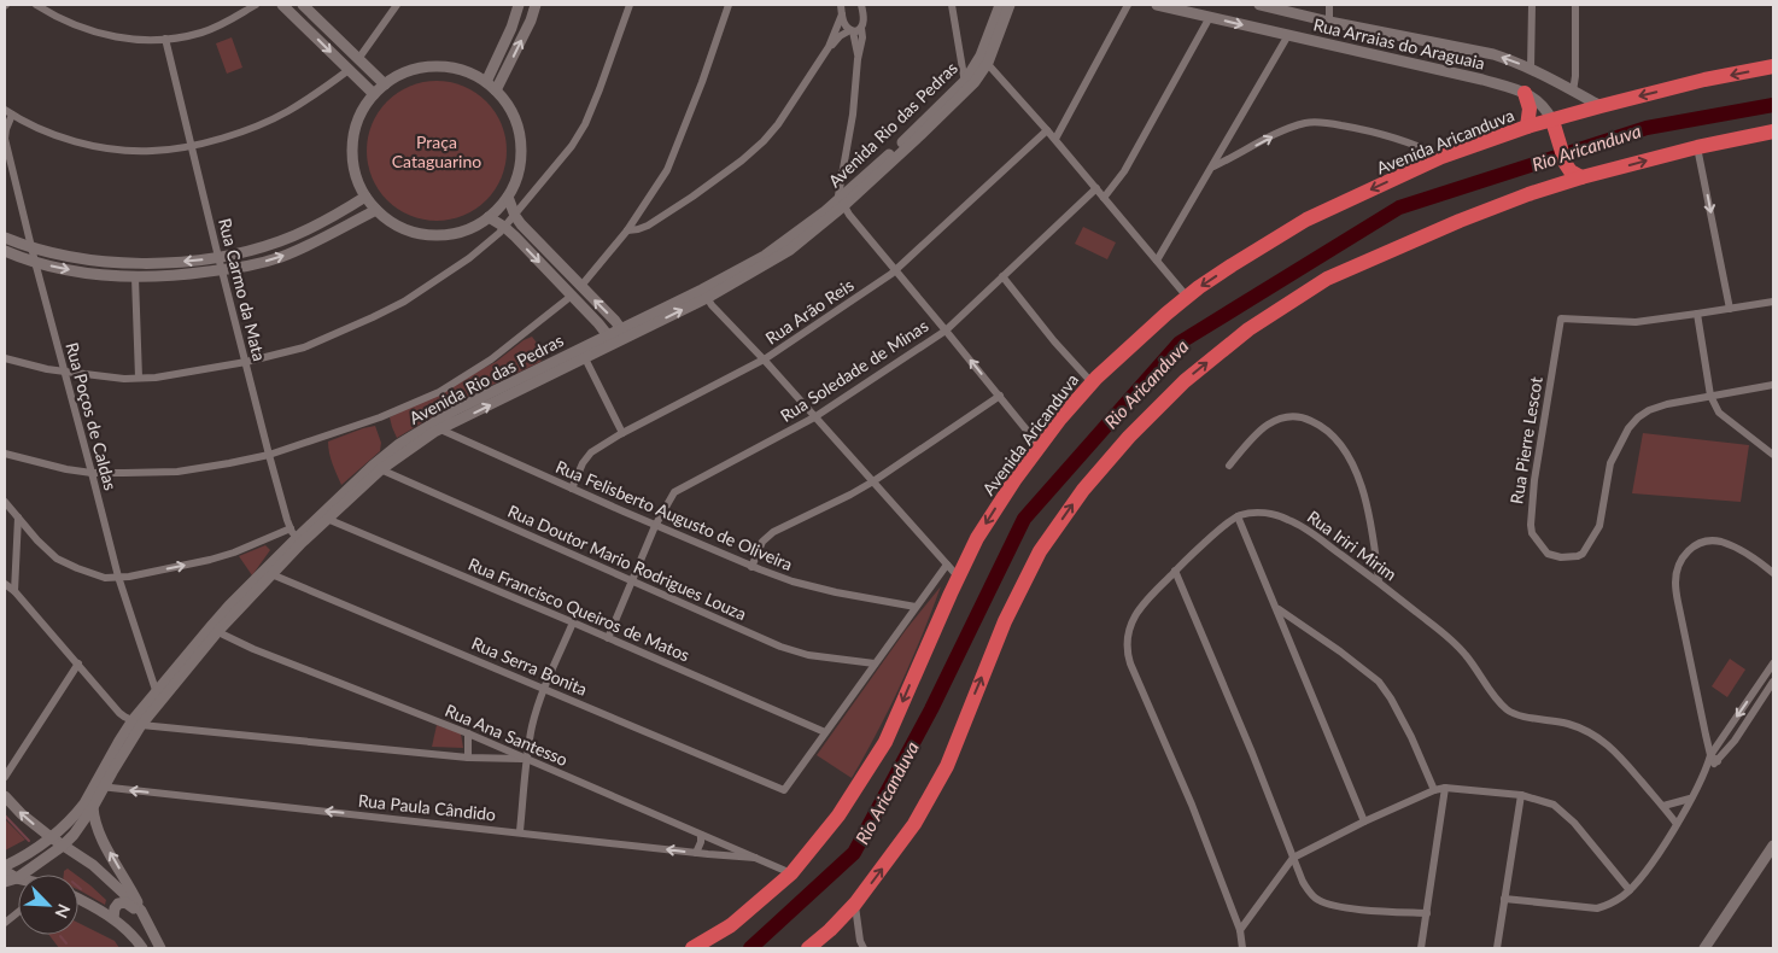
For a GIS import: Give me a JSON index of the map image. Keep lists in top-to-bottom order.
{
  "streets": {
    "highway": ["Avenida Aricanduva"],
    "main road": ["Rua Arraias do Araguaia", "Avenida Rio das Pedras"],
    "street": [
      "Rua Carmo da Mata",
      "Rua Arão Reis",
      "Rua Soledade de Minas",
      "Rua Poços de Caldas",
      "Rua Pierre Lescot",
      "Rua Felisberto Augusto de Oliveira",
      "Rua Iriri Mirim",
      "Rua Doutor Mario Rodrigues Louza",
      "Rua Francisco Queiros de Matos",
      "Rua Serra Bonita",
      "Rua Ana Santesso",
      "Rua Paula Cândido"
    ]
  },
  "crossings": [
    ["Rua Arraias do Araguaia", "Avenida Aricanduva"],
    ["Avenida Rio das Pedras", "Rua Carmo da Mata"],
    ["Avenida Rio das Pedras", "Rua Poços de Caldas"],
    ["Avenida Rio das Pedras", "Rua Felisberto Augusto de Oliveira"],
    ["Avenida Rio das Pedras", "Rua Doutor Mario Rodrigues Louza"],
    ["Avenida Rio das Pedras", "Rua Francisco Queiros de Matos"],
    ["Avenida Rio das Pedras", "Rua Serra Bonita"],
    ["Avenida Rio das Pedras", "Rua Ana Santesso"],
    ["Avenida Rio das Pedras", "Rua Paula Cândido"],
    ["Avenida Aricanduva", "Rua Ana Santesso"],
    ["Rua Arão Reis", "Rua Felisberto Augusto de Oliveira"],
    ["Rua Soledade de Minas", "Rua Felisberto Augusto de Oliveira"],
    ["Rua Soledade de Minas", "Rua Doutor Mario Rodrigues Louza"],
    ["Rua Soledade de Minas", "Rua Francisco Queiros de Matos"],
    ["Rua Francisco Queiros de Matos", "Rua Serra Bonita"],
    ["Rua Ana Santesso", "Rua Paula Cândido"]
  ],
  "one_way": ["Rua Paula Cândido"],
  "water": ["Rio Aricanduva"],
  "parks": ["Praça Cataguarino"],
  "north": "bottom right"
}
